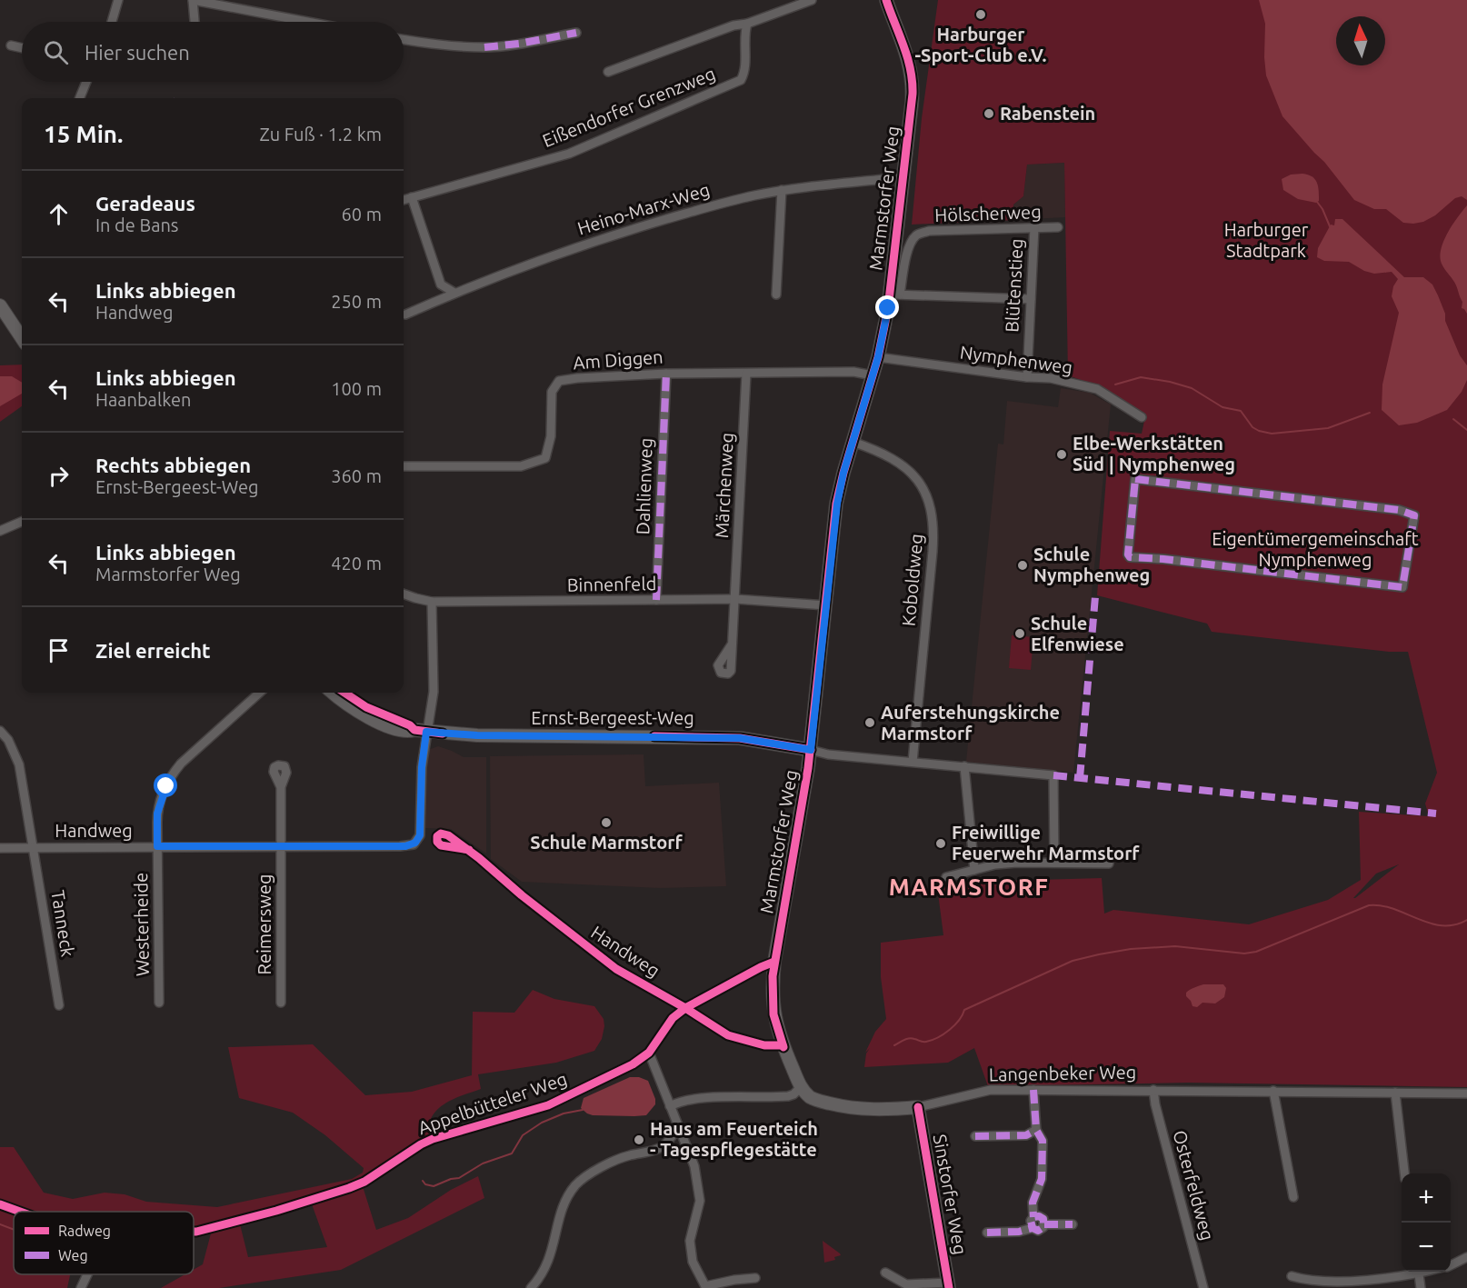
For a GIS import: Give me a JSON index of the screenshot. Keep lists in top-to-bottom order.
{
  "streets": {
    "street": [
      "Eißendorfer Grenzweg",
      "Marmstorfer Weg",
      "Heino-Marx-Weg",
      "Hölscherweg",
      "Blütenstieg",
      "Am Diggen",
      "Nymphenweg",
      "Märchenweg",
      "Dahlienweg",
      "Koboldweg",
      "Binnenfeld",
      "Ernst-Bergeest-Weg",
      "Handweg",
      "Tanneck",
      "Westerheide",
      "Reimersweg",
      "Langenbeker Weg",
      "Appelbütteler Weg",
      "Osterfeldweg",
      "Sinstorfer Weg"
    ]
  },
  "crossings": [
    ["Marmstorfer Weg", "Heino-Marx-Weg"],
    ["Marmstorfer Weg", "Hölscherweg"],
    ["Marmstorfer Weg", "Am Diggen"],
    ["Marmstorfer Weg", "Nymphenweg"],
    ["Marmstorfer Weg", "Koboldweg"],
    ["Marmstorfer Weg", "Binnenfeld"],
    ["Marmstorfer Weg", "Ernst-Bergeest-Weg"],
    ["Marmstorfer Weg", "Handweg"],
    ["Marmstorfer Weg", "Langenbeker Weg"],
    ["Hölscherweg", "Blütenstieg"],
    ["Blütenstieg", "Nymphenweg"],
    ["Am Diggen", "Märchenweg"],
    ["Am Diggen", "Dahlienweg"],
    ["Märchenweg", "Binnenfeld"],
    ["Dahlienweg", "Binnenfeld"],
    ["Ernst-Bergeest-Weg", "Handweg"],
    ["Handweg", "Tanneck"],
    ["Handweg", "Westerheide"],
    ["Handweg", "Reimersweg"],
    ["Langenbeker Weg", "Osterfeldweg"],
    ["Langenbeker Weg", "Sinstorfer Weg"]
  ],
  "districts": ["MARMSTORF"],
  "parks": ["Harburger Stadtpark", "Eigentümergemeinschaft Nymphenweg"],
  "places": [
    "Harburger -Sport-Club e.V.",
    "Rabenstein",
    "Elbe-Werkstätten Süd | Nymphenweg",
    "Schule Nymphenweg",
    "Schule Elfenwiese",
    "Auferstehungskirche Marmstorf",
    "Schule Marmstorf",
    "Freiwillige Feuerwehr Marmstorf",
    "Haus am Feuerteich - Tagespflegestätte"
  ],
  "legend": ["Radweg", "Weg"],
  "north": "top",
  "page": {
    "search": "Hier suchen",
    "heading": ["15 Min.", "Zu Fuß · 1.2 km"],
    "list": [
      ["Geradeaus", "In de Bans", "60 m"],
      ["Links abbiegen", "Handweg", "250 m"],
      ["Links abbiegen", "Haanbalken", "100 m"],
      ["Rechts abbiegen", "Ernst-Bergeest-Weg", "360 m"],
      ["Links abbiegen", "Marmstorfer Weg", "420 m"],
      "Ziel erreicht"
    ],
    "map_buttons": ["+", "−"]
  }
}
